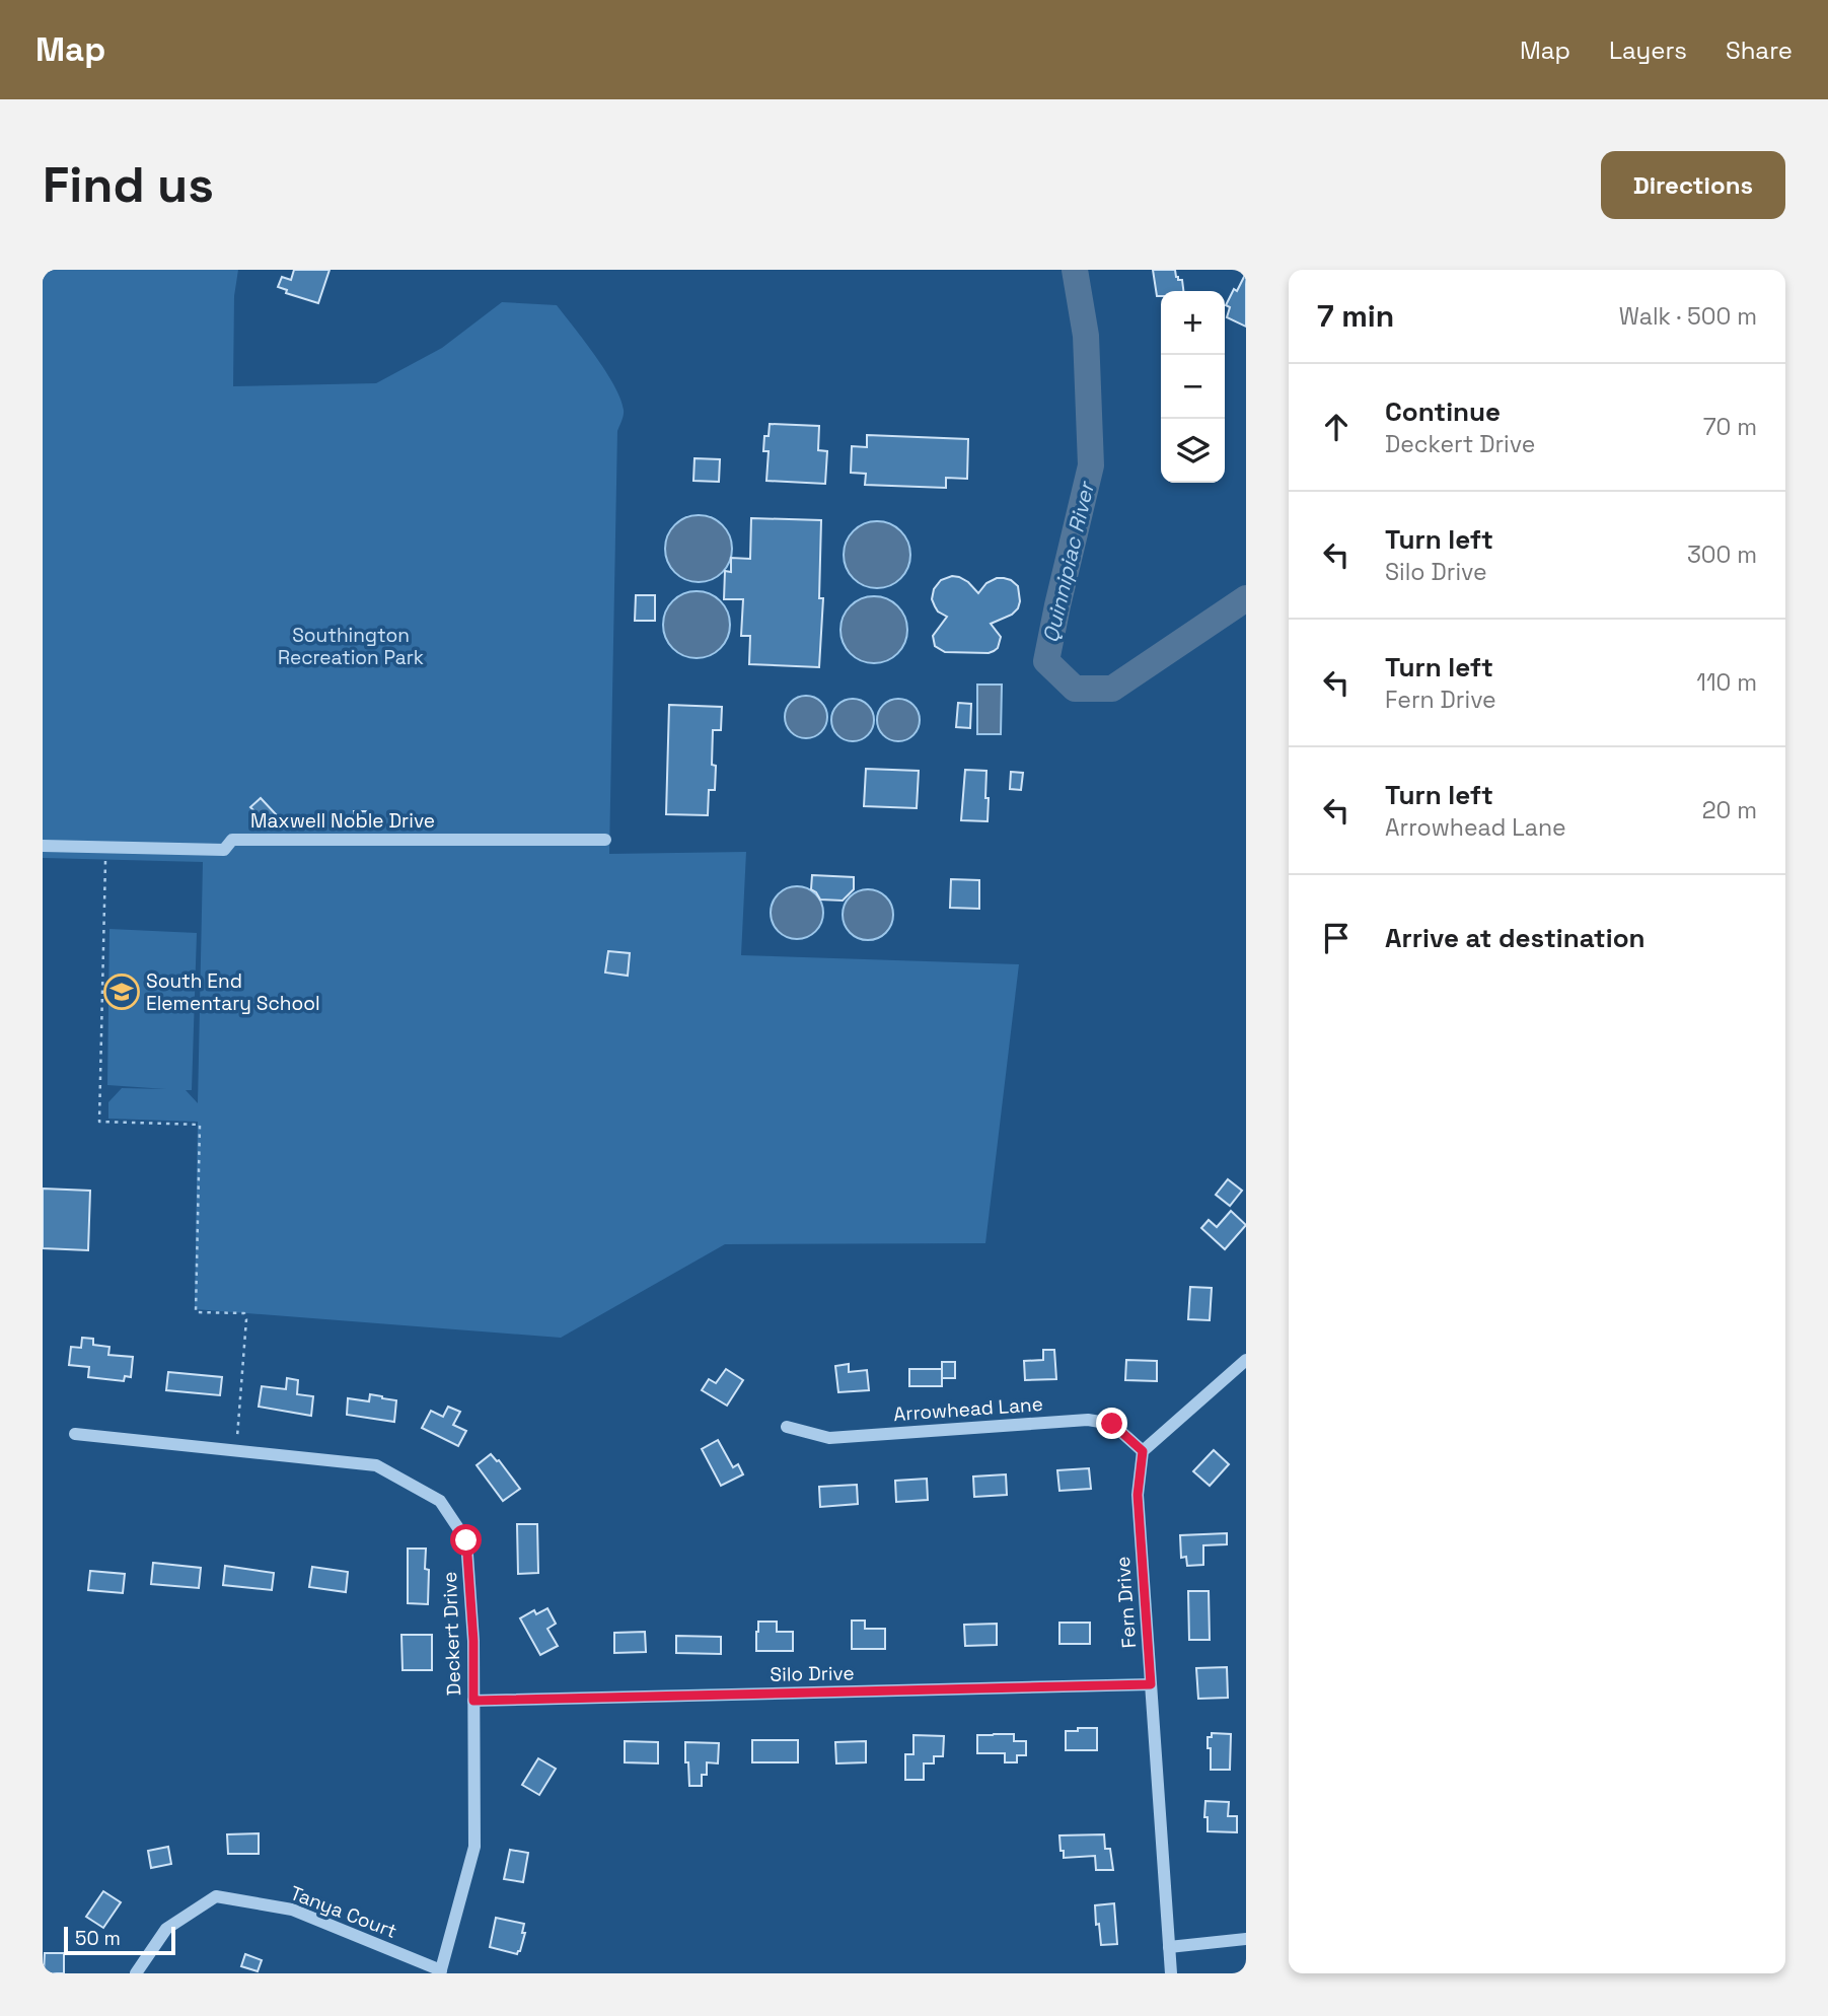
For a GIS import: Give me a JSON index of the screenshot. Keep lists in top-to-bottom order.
{
  "streets": {
    "street": [
      "Maxwell Noble Drive",
      "Arrowhead Lane",
      "Fern Drive",
      "Deckert Drive",
      "Silo Drive",
      "Tanya Court"
    ]
  },
  "crossings": [
    ["Arrowhead Lane", "Fern Drive"],
    ["Fern Drive", "Silo Drive"],
    ["Deckert Drive", "Silo Drive"],
    ["Deckert Drive", "Tanya Court"]
  ],
  "water": ["Quinnipiac River"],
  "parks": ["Southington Recreation Park"],
  "places": {
    "school or university": ["South End Elementary School"]
  },
  "scale_bar": "50 m",
  "page": {
    "header": "Map",
    "nav": ["Map", "Layers", "Share"],
    "buttons": "Directions",
    "title": "Find us",
    "heading": ["7 min", "Walk · 500 m"],
    "map_buttons": ["+", "−"],
    "list": [
      ["Continue", "Deckert Drive", "70 m"],
      ["Turn left", "Silo Drive", "300 m"],
      ["Turn left", "Fern Drive", "110 m"],
      ["Turn left", "Arrowhead Lane", "20 m"],
      "Arrive at destination"
    ],
    "scale": "50 m"
  }
}
